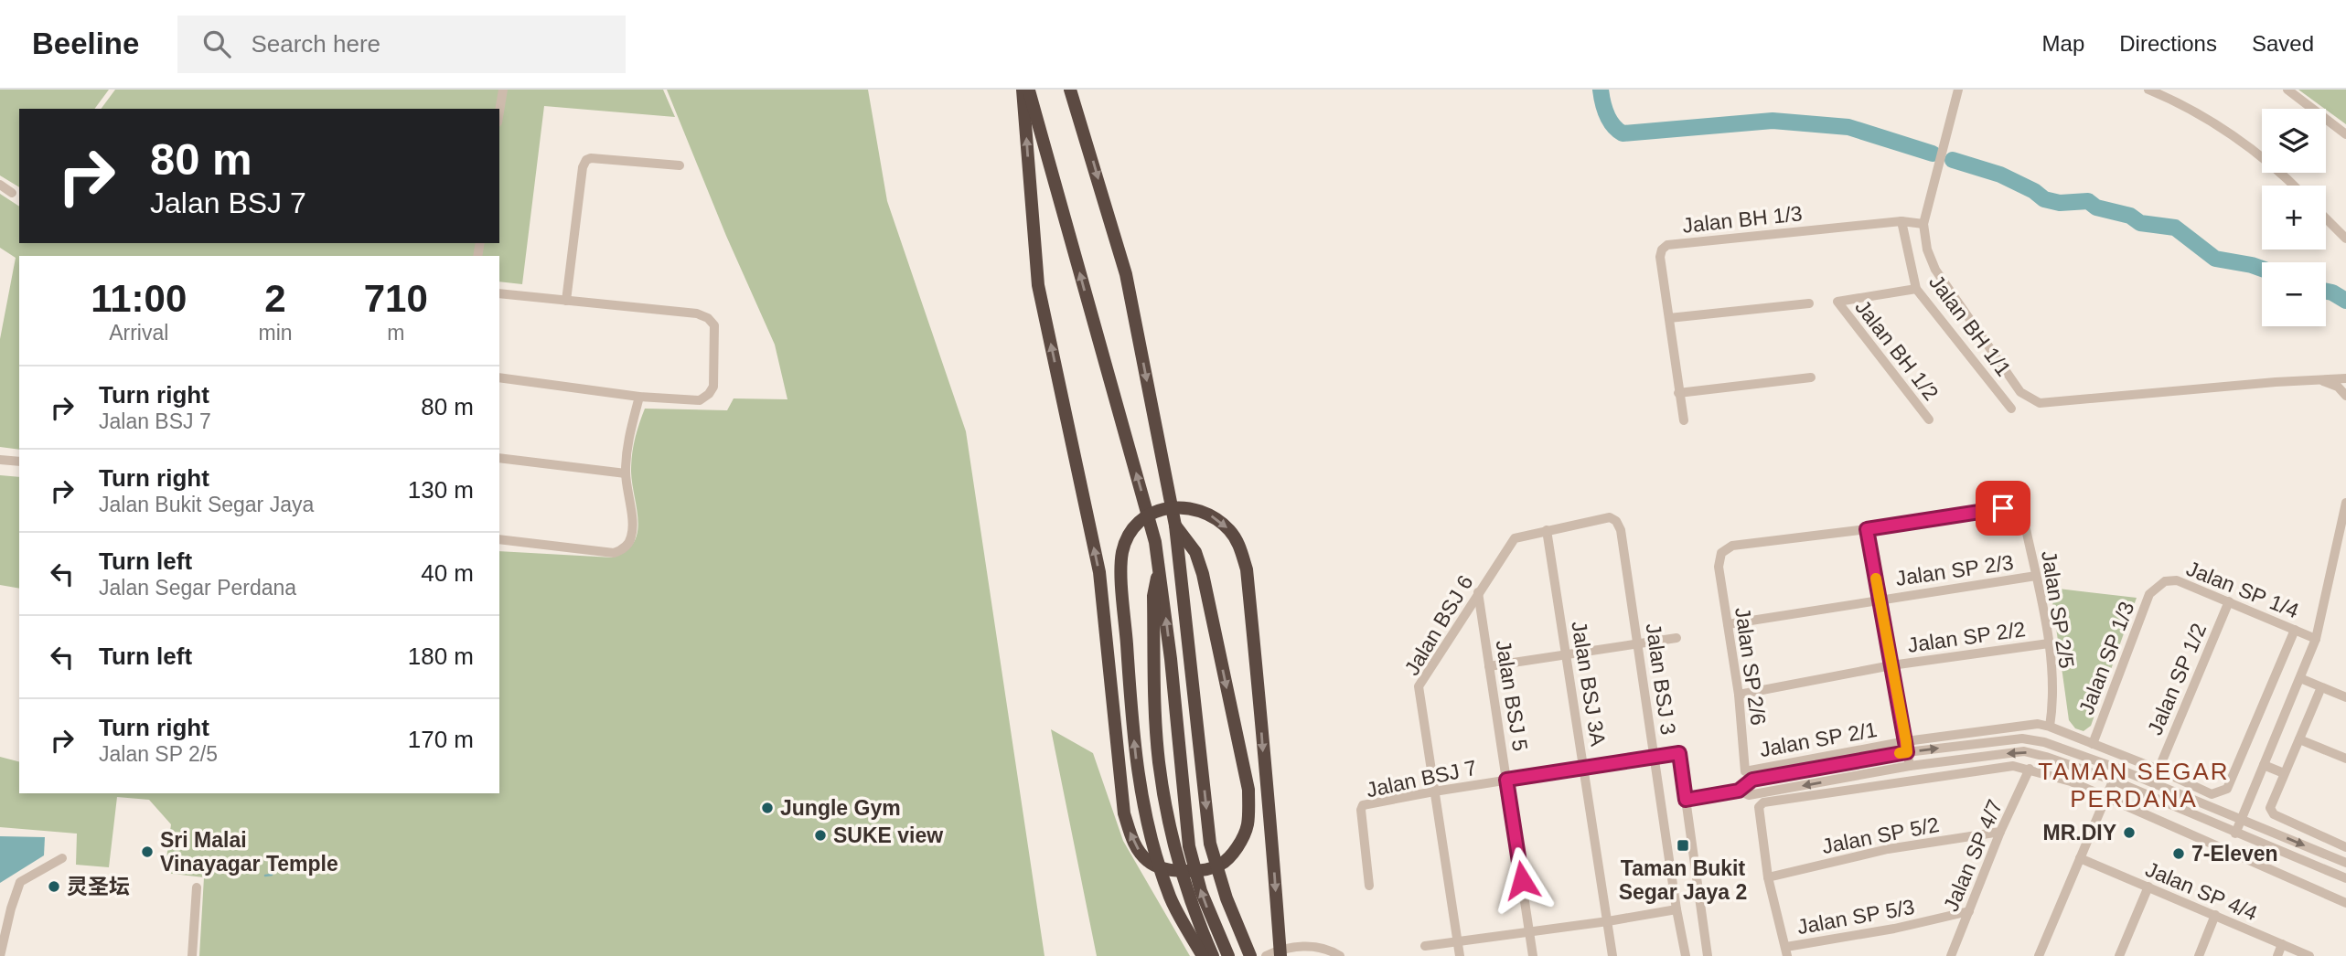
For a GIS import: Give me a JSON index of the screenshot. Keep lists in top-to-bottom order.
{
  "streets": {
    "street": [
      "Jalan BH 1/3",
      "Jalan BH 1/1",
      "Jalan BH 1/2",
      "Jalan SP 2/3",
      "Jalan SP 1/4",
      "Jalan SP 2/5",
      "Jalan BSJ 6",
      "Jalan SP 2/2",
      "Jalan SP 1/3",
      "Jalan SP 2/6",
      "Jalan BSJ 3",
      "Jalan SP 1/2",
      "Jalan BSJ 3A",
      "Jalan BSJ 5",
      "Jalan SP 2/1",
      "Jalan BSJ 7",
      "Jalan SP 5/2",
      "Jalan SP 4/7",
      "Jalan SP 4/4",
      "Jalan SP 5/3"
    ]
  },
  "crossings": [
    ["Jalan BH 1/3", "Jalan BH 1/1"],
    ["Jalan BH 1/1", "Jalan BH 1/2"],
    ["Jalan SP 2/3", "Jalan SP 2/5"],
    ["Jalan SP 2/3", "Jalan SP 2/6"],
    ["Jalan SP 1/4", "Jalan SP 1/3"],
    ["Jalan SP 1/4", "Jalan SP 1/2"],
    ["Jalan SP 2/5", "Jalan SP 2/2"],
    ["Jalan SP 2/5", "Jalan SP 2/6"],
    ["Jalan SP 2/5", "Jalan SP 2/1"],
    ["Jalan BSJ 6", "Jalan BSJ 3"],
    ["Jalan BSJ 6", "Jalan BSJ 3A"],
    ["Jalan BSJ 6", "Jalan BSJ 5"],
    ["Jalan BSJ 6", "Jalan BSJ 7"],
    ["Jalan SP 2/2", "Jalan SP 2/6"],
    ["Jalan SP 2/6", "Jalan SP 2/1"],
    ["Jalan BSJ 3", "Jalan BSJ 7"],
    ["Jalan BSJ 3A", "Jalan BSJ 7"],
    ["Jalan BSJ 5", "Jalan BSJ 7"],
    ["Jalan SP 5/2", "Jalan SP 4/7"],
    ["Jalan SP 4/7", "Jalan SP 5/3"]
  ],
  "districts": ["TAMAN SEGAR PERDANA"],
  "places": {
    "other": [
      "Jungle Gym",
      "MR.DIY",
      "SUKE view",
      "Sri Malai Vinayagar Temple",
      "7-Eleven",
      "灵圣坛"
    ],
    "transit": ["Taman Bukit Segar Jaya 2"]
  },
  "page": {
    "header": "Beeline",
    "search": "Search here",
    "nav": ["Map", "Directions", "Saved"],
    "map_buttons": ["+", "−"],
    "turn": ["80 m", "Jalan BSJ 7"],
    "eta": [
      "11:00",
      "Arrival",
      "2",
      "min",
      "710",
      "m"
    ],
    "list": [
      {
        "name": "Turn right",
        "note": "Jalan BSJ 7",
        "value": "80 m"
      },
      {
        "name": "Turn right",
        "note": "Jalan Bukit Segar Jaya",
        "value": "130 m"
      },
      {
        "name": "Turn left",
        "note": "Jalan Segar Perdana",
        "value": "40 m"
      },
      {
        "name": "Turn left",
        "value": "180 m"
      },
      {
        "name": "Turn right",
        "note": "Jalan SP 2/5",
        "value": "170 m"
      }
    ]
  }
}
